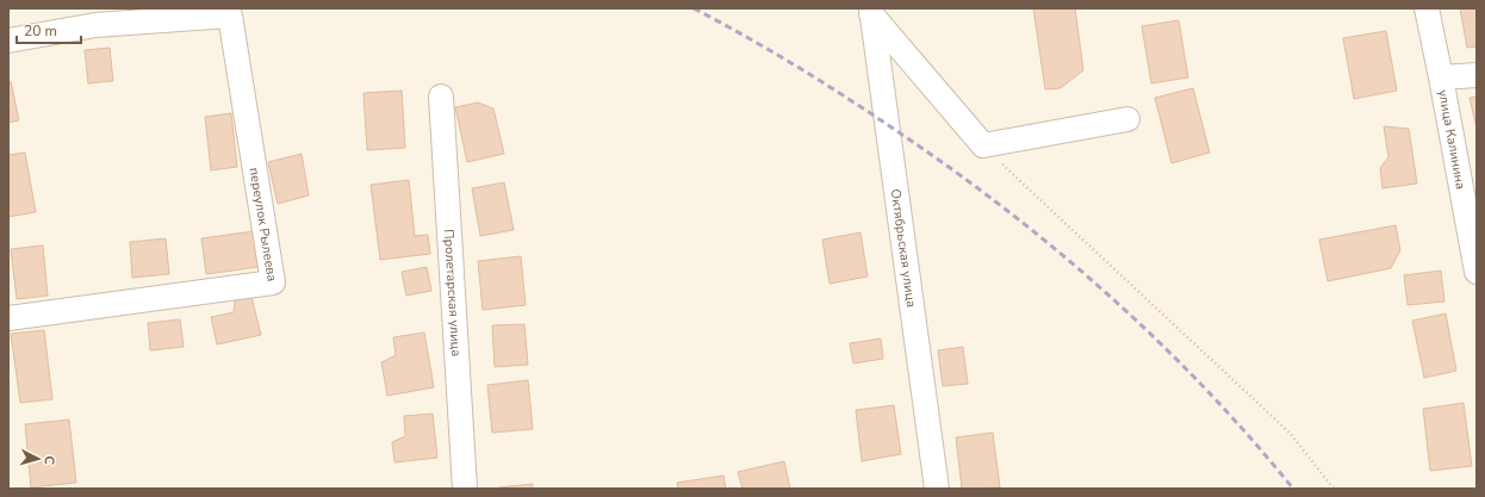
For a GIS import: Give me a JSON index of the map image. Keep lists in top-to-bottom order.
{
  "streets": {
    "street": [
      "улица Калинина",
      "переулок Рылеева",
      "Октябрьская улица",
      "Пролетарская улица"
    ]
  },
  "scale_bar": "20 m",
  "north": "right"
}
